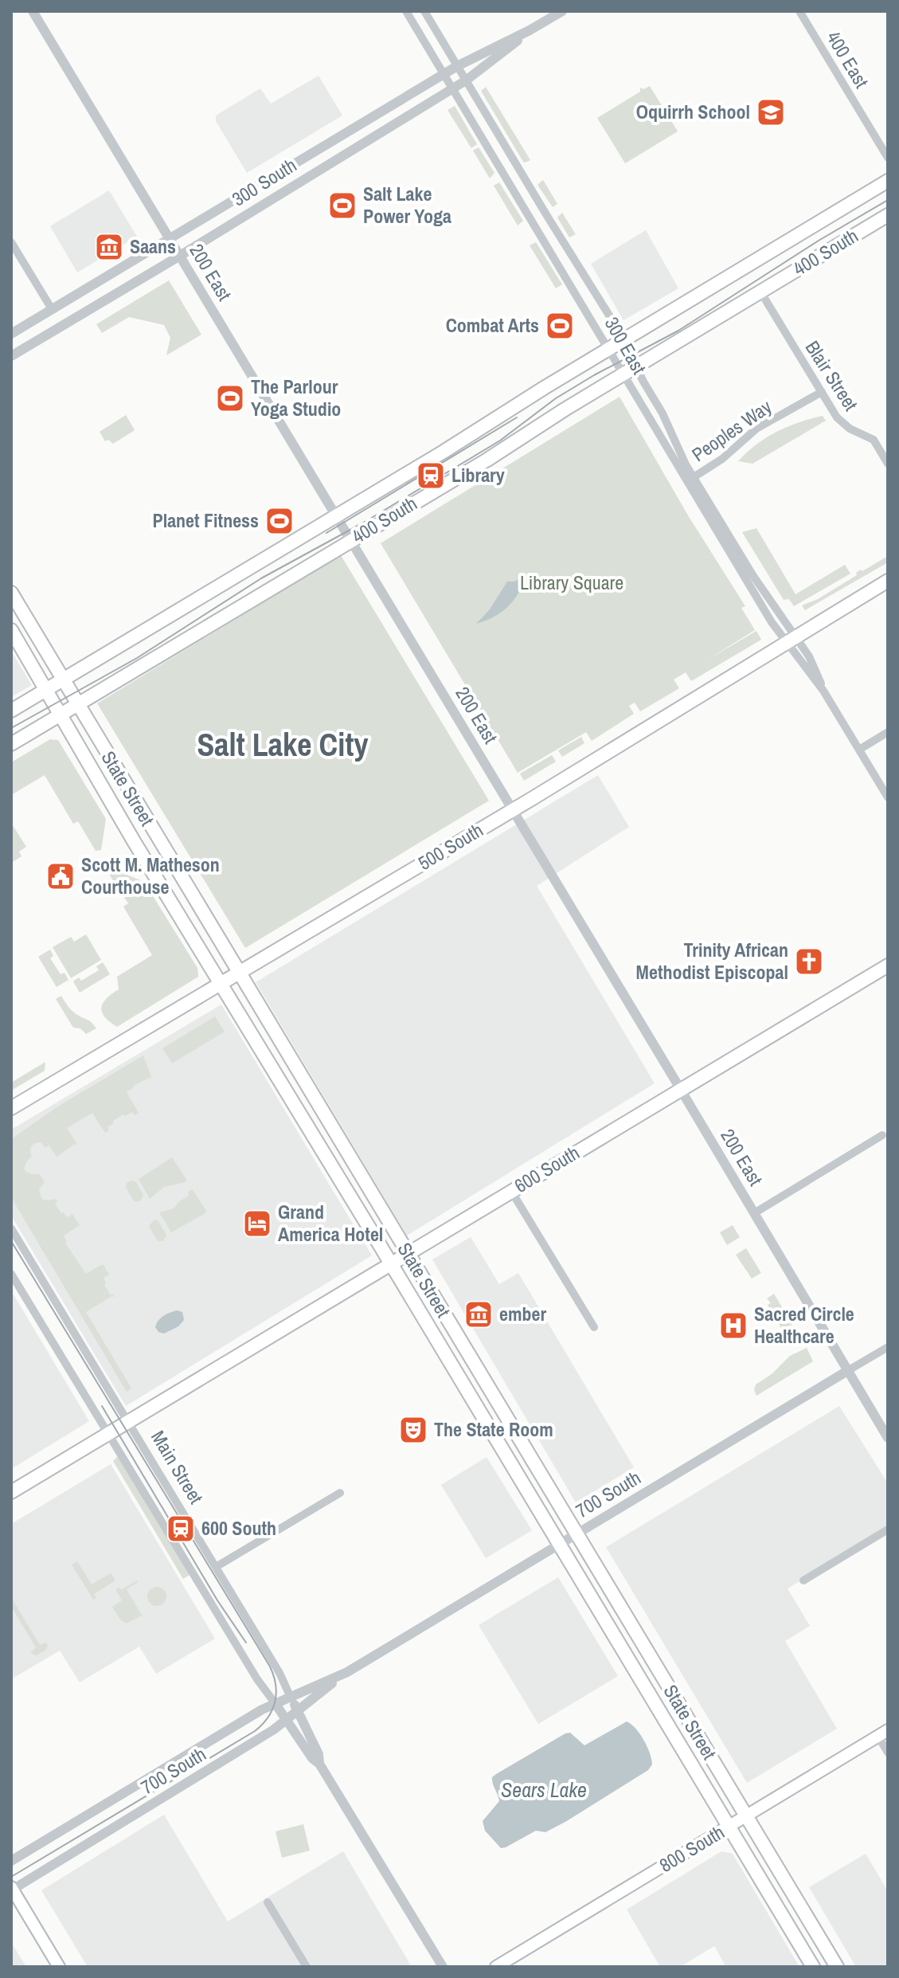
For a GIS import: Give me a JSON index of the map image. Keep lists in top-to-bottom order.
{
  "streets": {
    "main road": [
      "400 South",
      "State Street",
      "500 South",
      "600 South",
      "800 South"
    ],
    "street": [
      "400 East",
      "300 South",
      "200 East",
      "300 East",
      "Blair Street",
      "Peoples Way",
      "Main Street",
      "700 South"
    ]
  },
  "crossings": [
    ["300 South", "200 East"],
    ["300 South", "300 East"],
    ["400 South", "200 East"],
    ["400 South", "300 East"],
    ["400 South", "Blair Street"],
    ["400 South", "State Street"],
    ["200 East", "500 South"],
    ["200 East", "600 South"],
    ["200 East", "700 South"],
    ["300 East", "Peoples Way"],
    ["300 East", "500 South"],
    ["Blair Street", "Peoples Way"],
    ["State Street", "500 South"],
    ["State Street", "600 South"],
    ["State Street", "700 South"],
    ["State Street", "800 South"],
    ["600 South", "Main Street"],
    ["Main Street", "700 South"]
  ],
  "districts": ["Salt Lake City"],
  "water": ["Sears Lake"],
  "parks": ["Library Square"],
  "places": {
    "school or university": ["Oquirrh School"],
    "sports": [
      "Salt Lake Power Yoga",
      "Combat Arts",
      "The Parlour Yoga Studio",
      "Planet Fitness"
    ],
    "museum": ["Saans", "ember"],
    "station": ["Library", "600 South"],
    "public building": ["Scott M. Matheson Courthouse"],
    "church": ["Trinity African Methodist Episcopal"],
    "hotel": ["Grand America Hotel"],
    "hospital": ["Sacred Circle Healthcare"],
    "theatre": ["The State Room"]
  }
}
